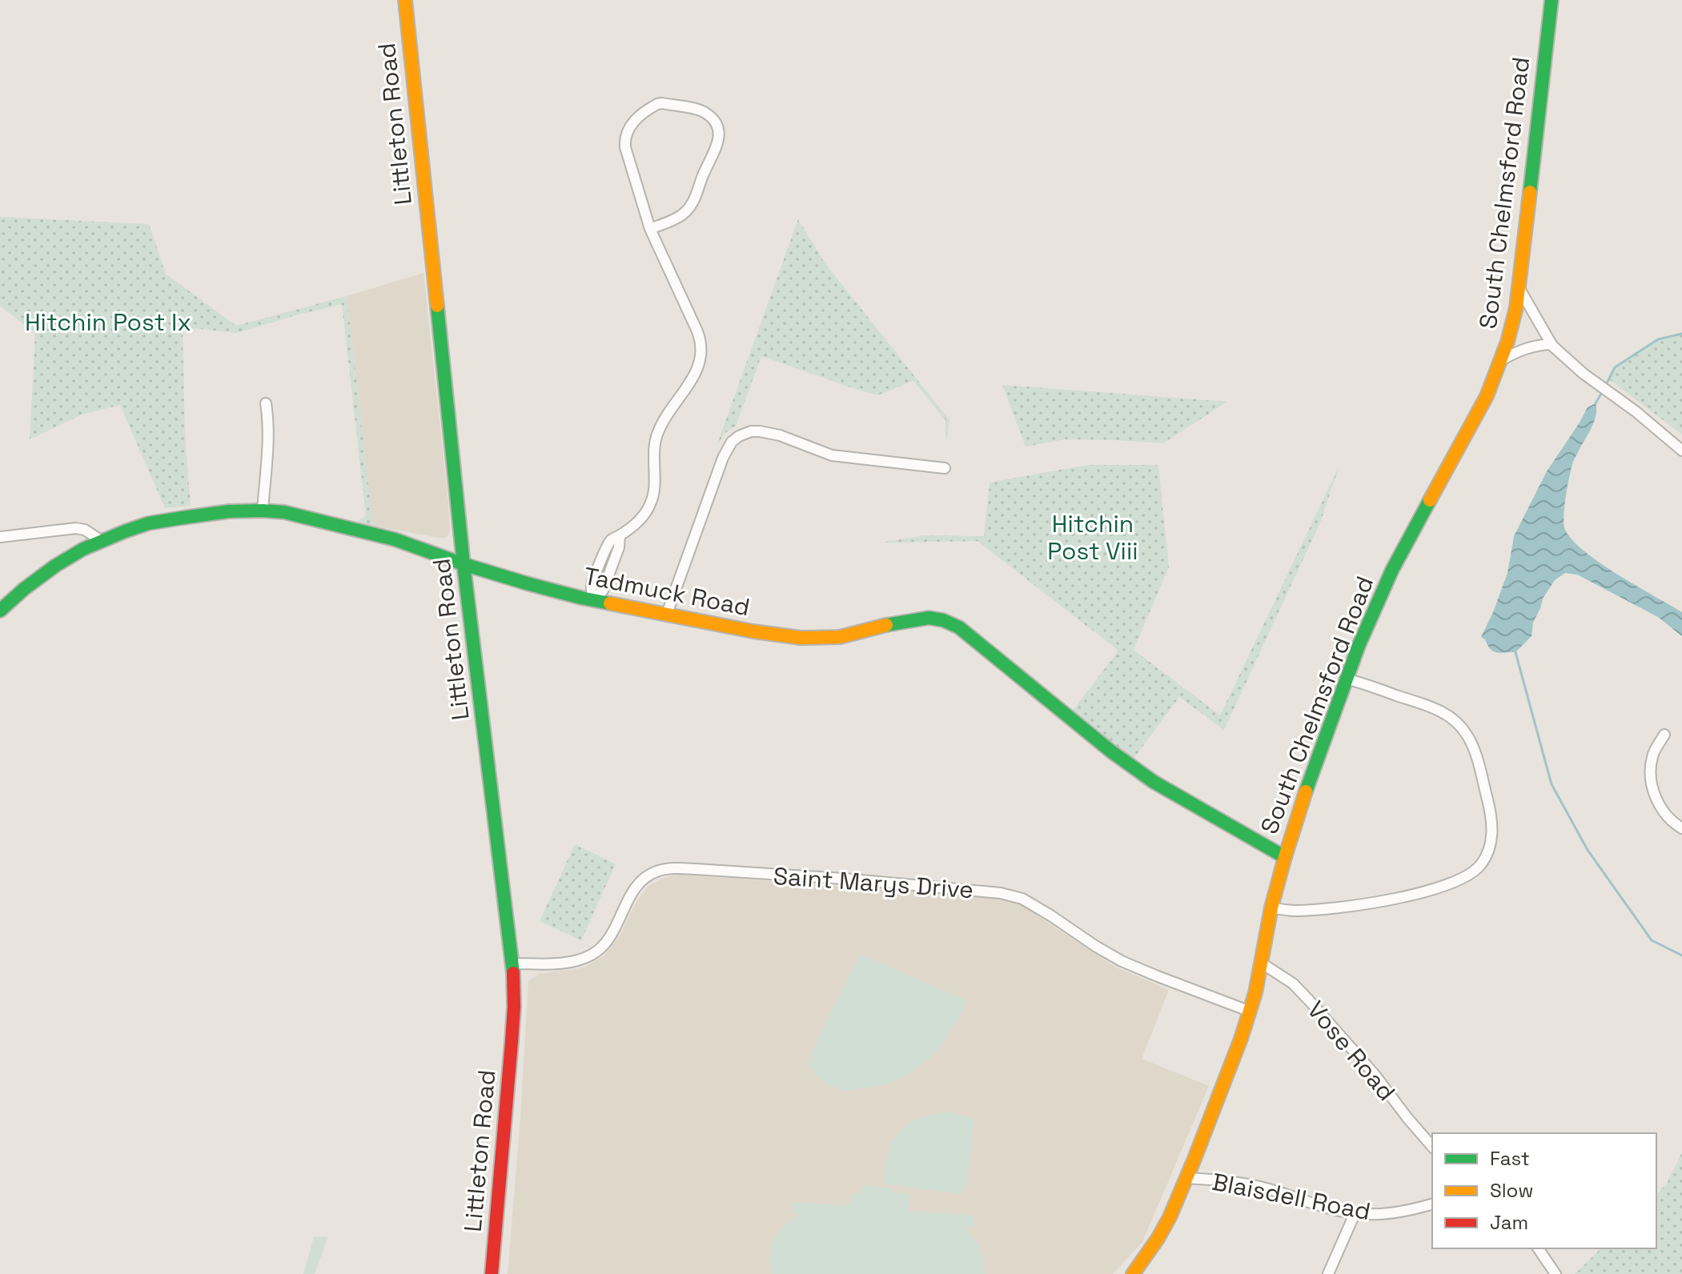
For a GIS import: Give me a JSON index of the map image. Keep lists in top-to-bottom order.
{
  "streets": {
    "main road": ["Littleton Road", "South Chelmsford Road", "Tadmuck Road"],
    "street": ["Saint Marys Drive", "Vose Road", "Blaisdell Road"]
  },
  "crossings": [
    ["Littleton Road", "Tadmuck Road"],
    ["Littleton Road", "Saint Marys Drive"],
    ["South Chelmsford Road", "Tadmuck Road"],
    ["South Chelmsford Road", "Saint Marys Drive"],
    ["South Chelmsford Road", "Vose Road"],
    ["South Chelmsford Road", "Blaisdell Road"]
  ],
  "parks": ["Hitchin Post Ix", "Hitchin Post Viii"],
  "legend": ["Fast", "Slow", "Jam"]
}
